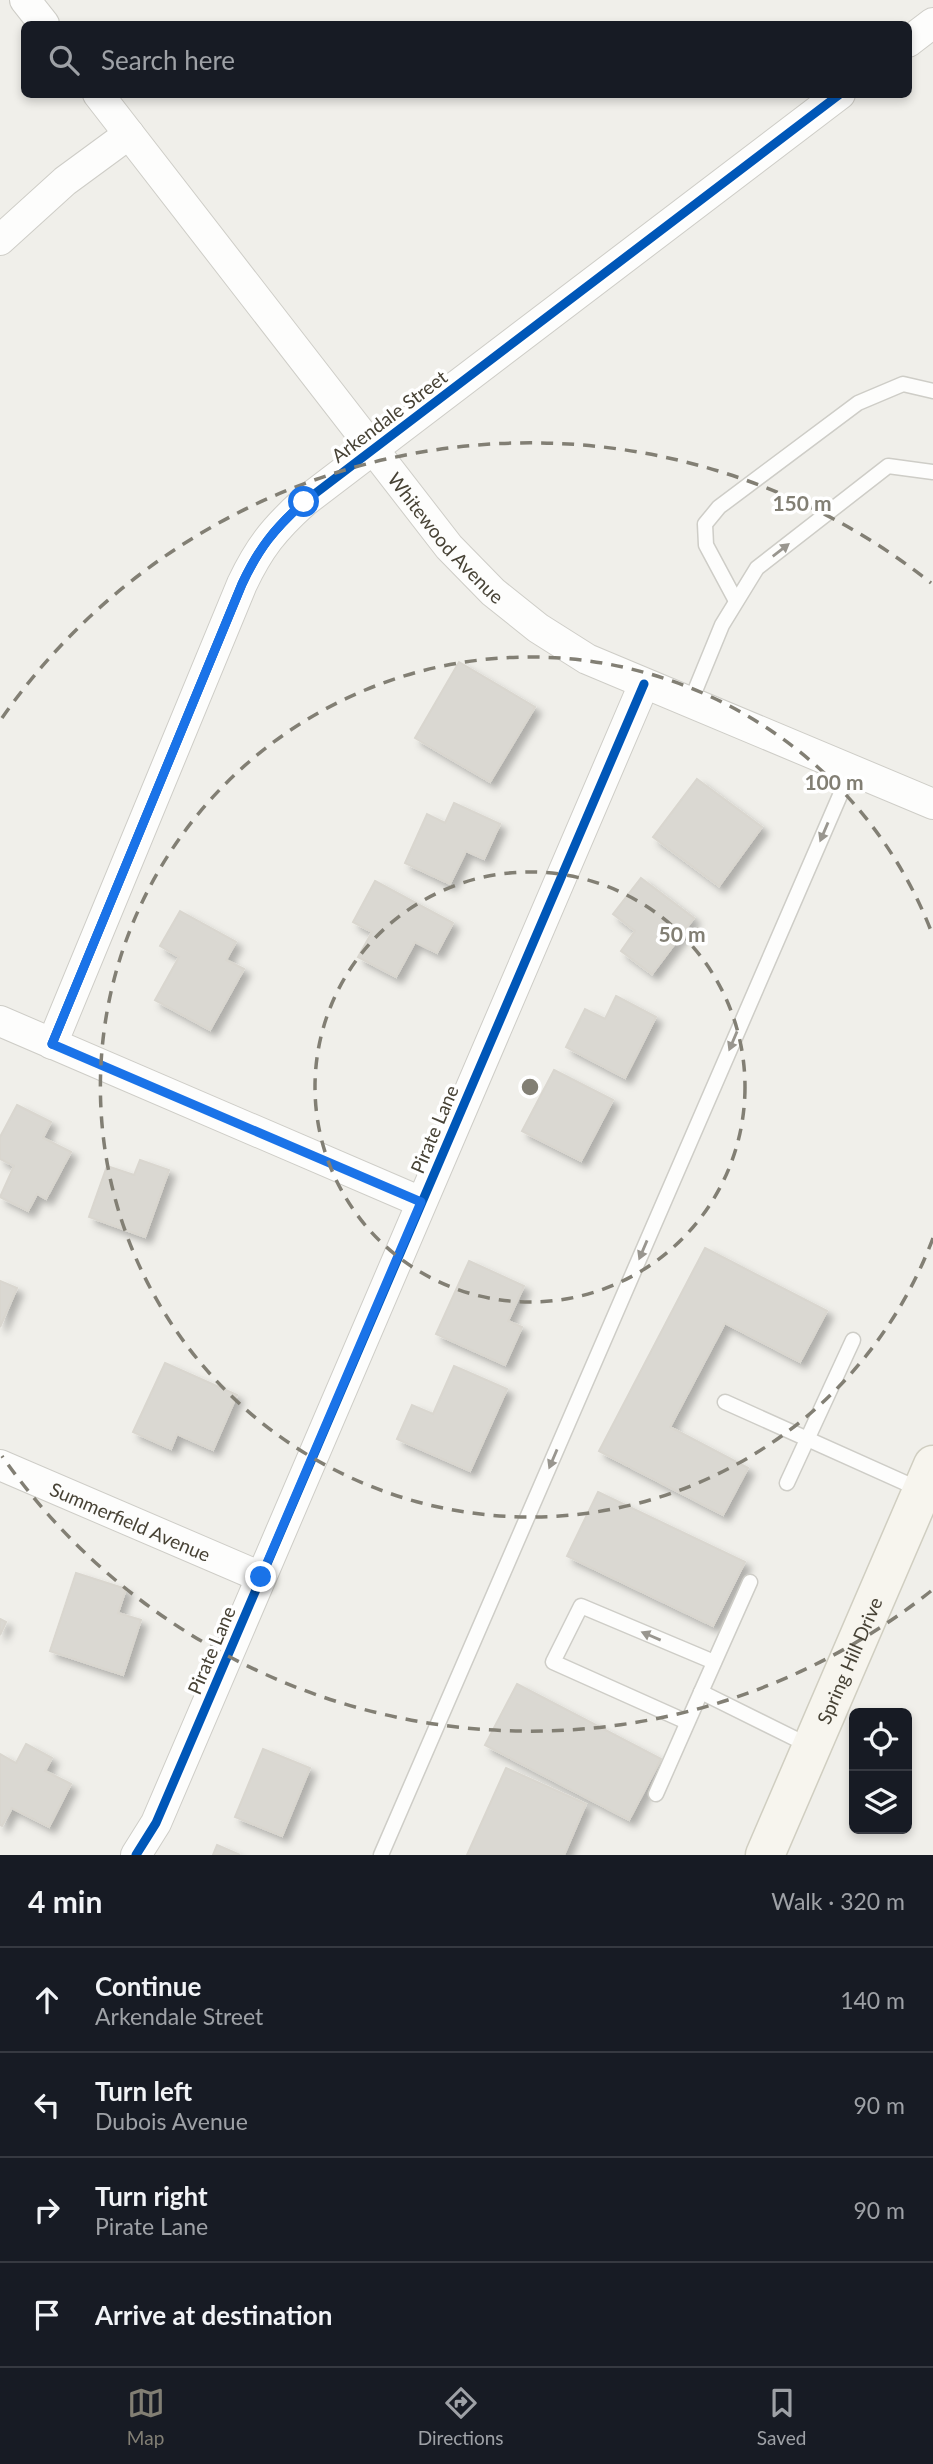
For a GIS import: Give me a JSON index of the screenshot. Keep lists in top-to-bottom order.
{
  "streets": {
    "main road": ["Spring Hill Drive"],
    "street": [
      "Arkendale Street",
      "Whitewood Avenue",
      "Pirate Lane",
      "Summerfield Avenue"
    ]
  },
  "crossings": [
    ["Arkendale Street", "Whitewood Avenue"],
    ["Whitewood Avenue", "Pirate Lane"],
    ["Pirate Lane", "Summerfield Avenue"]
  ],
  "page": {
    "search": "Search here",
    "heading": ["4 min", "Walk · 320 m"],
    "list": [
      ["Continue", "Arkendale Street", "140 m"],
      ["Turn left", "Dubois Avenue", "90 m"],
      ["Turn right", "Pirate Lane", "90 m"],
      "Arrive at destination"
    ],
    "nav": ["Map", "Directions", "Saved"]
  },
  "rings": ["150 m", "100 m", "50 m"]
}
